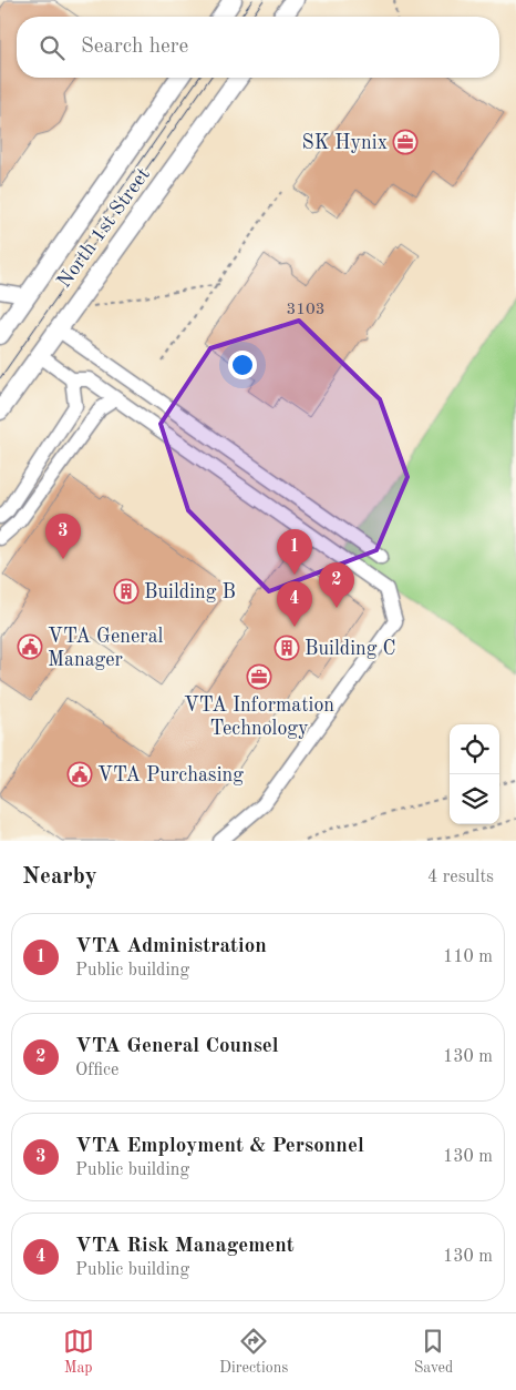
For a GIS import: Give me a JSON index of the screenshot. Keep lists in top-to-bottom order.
{
  "streets": {
    "main road": ["North 1st Street"]
  },
  "places": {
    "office": ["SK Hynix", "VTA Information Technology"],
    "building": ["Building B", "Building C"],
    "public building": ["VTA General Manager", "VTA Purchasing"]
  },
  "house_numbers": ["3103"],
  "page": {
    "search": "Search here",
    "pins": [
      "3",
      "1",
      "2",
      "4"
    ],
    "heading": ["Nearby", "4 results"],
    "list": [
      {
        "mark": "1",
        "name": "VTA Administration",
        "note": "Public building",
        "value": "110 m"
      },
      {
        "mark": "2",
        "name": "VTA General Counsel",
        "note": "Office",
        "value": "130 m"
      },
      {
        "mark": "3",
        "name": "VTA Employment & Personnel",
        "note": "Public building",
        "value": "130 m"
      },
      {
        "mark": "4",
        "name": "VTA Risk Management",
        "note": "Public building",
        "value": "130 m"
      }
    ],
    "nav": ["Map", "Directions", "Saved"]
  }
}
